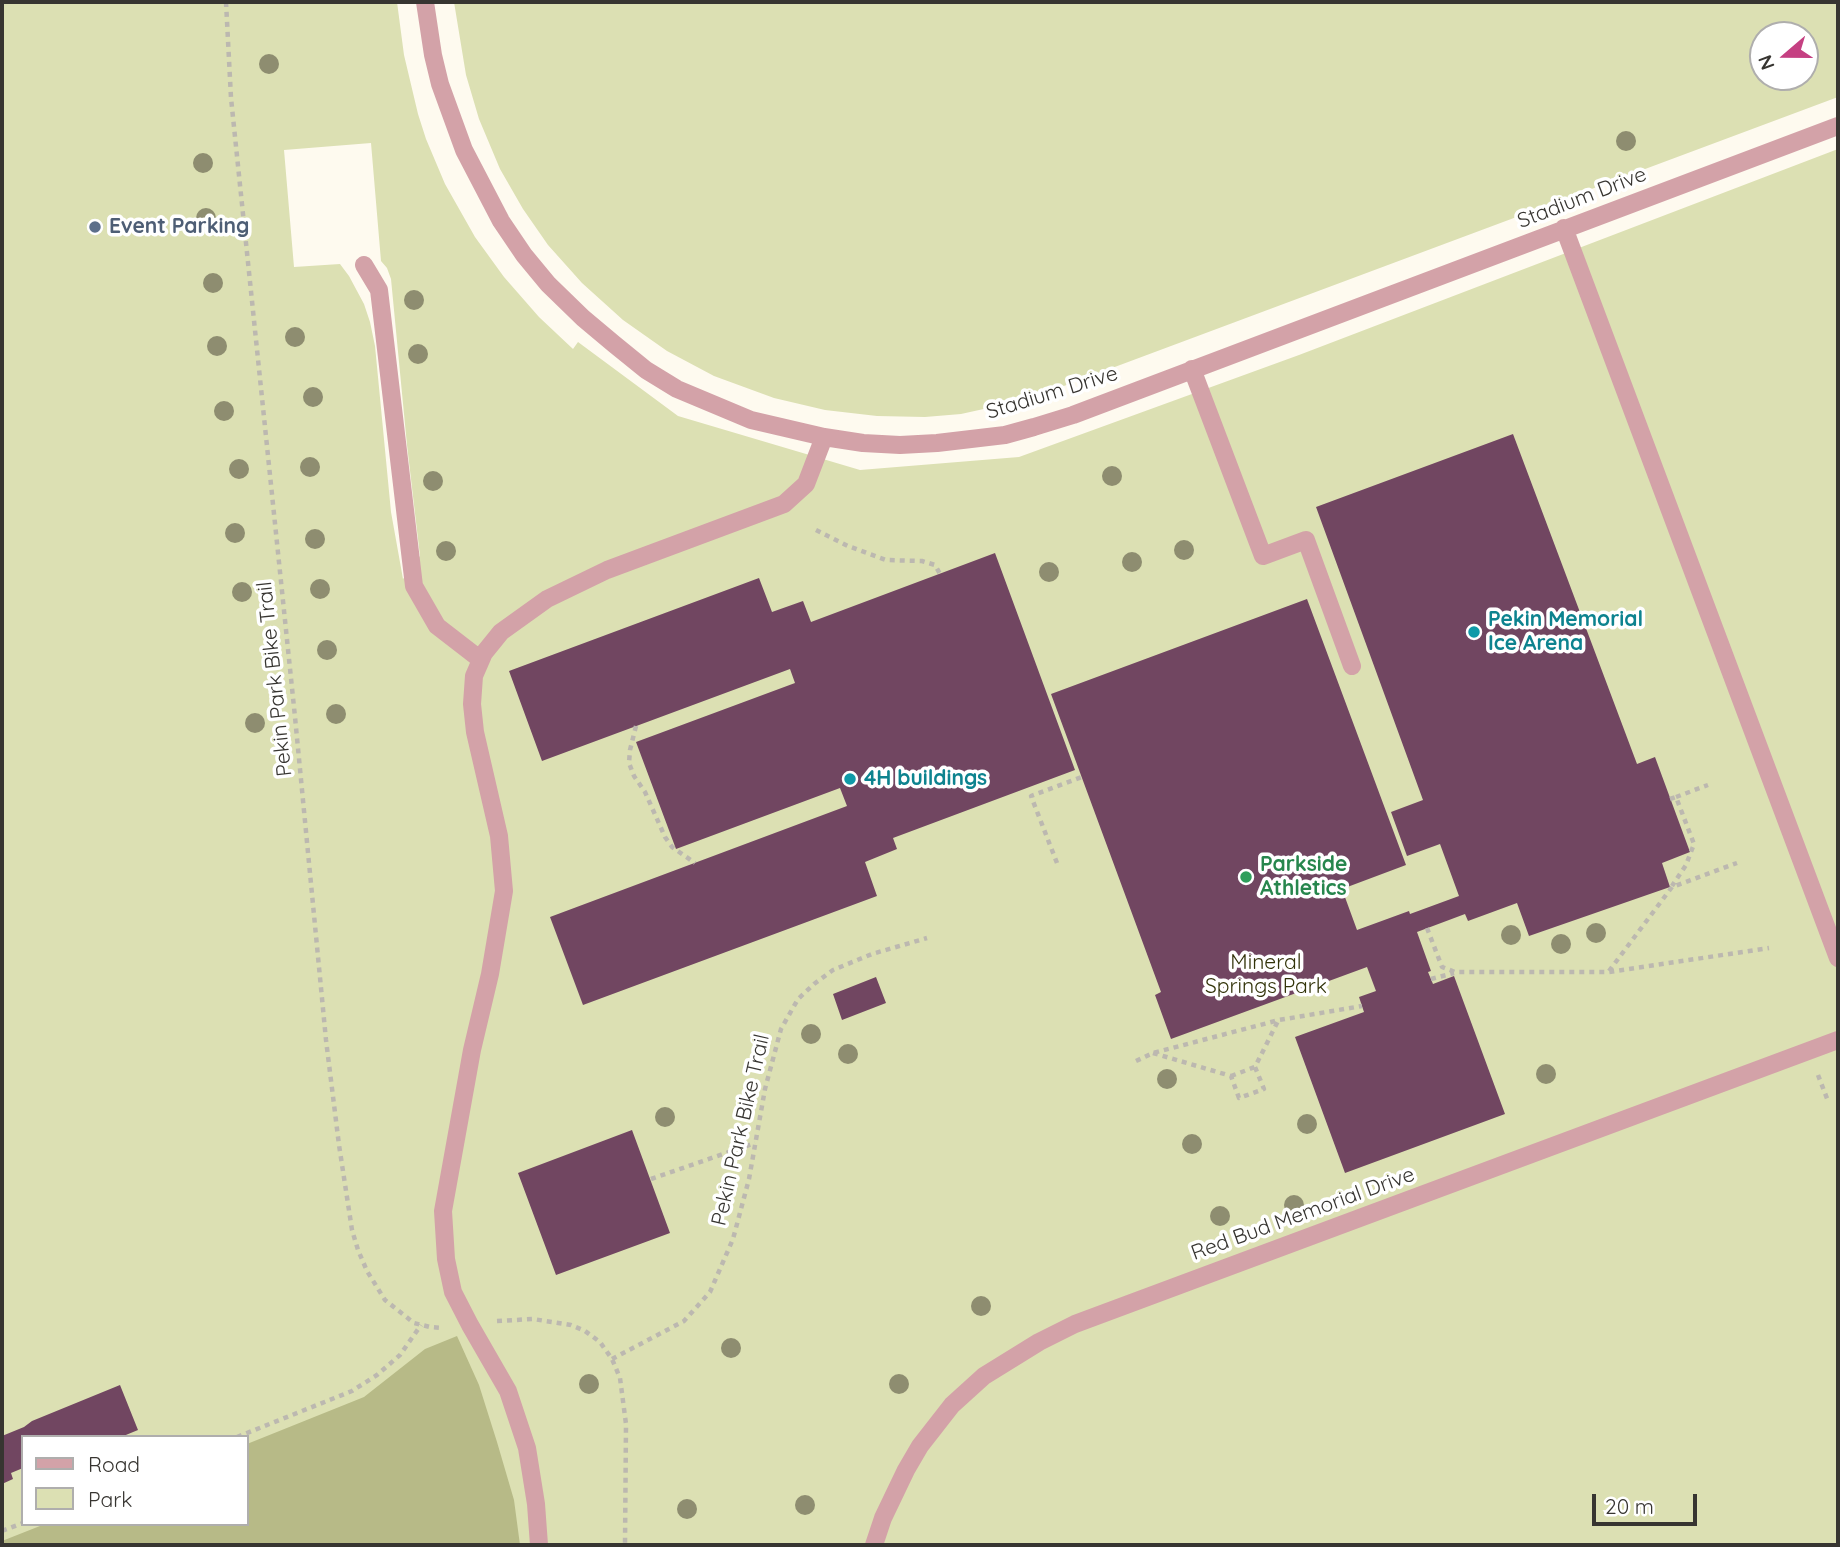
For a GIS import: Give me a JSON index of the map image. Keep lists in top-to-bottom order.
{
  "streets": {
    "street": ["Stadium Drive", "Red Bud Memorial Drive"],
    "path": ["Pekin Park Bike Trail"]
  },
  "parks": ["Mineral Springs Park"],
  "places": [
    "Event Parking",
    "Pekin Memorial Ice Arena",
    "4H buildings",
    "Parkside Athletics"
  ],
  "legend": ["Road", "Park"],
  "scale_bar": "20 m",
  "north": "left"
}
